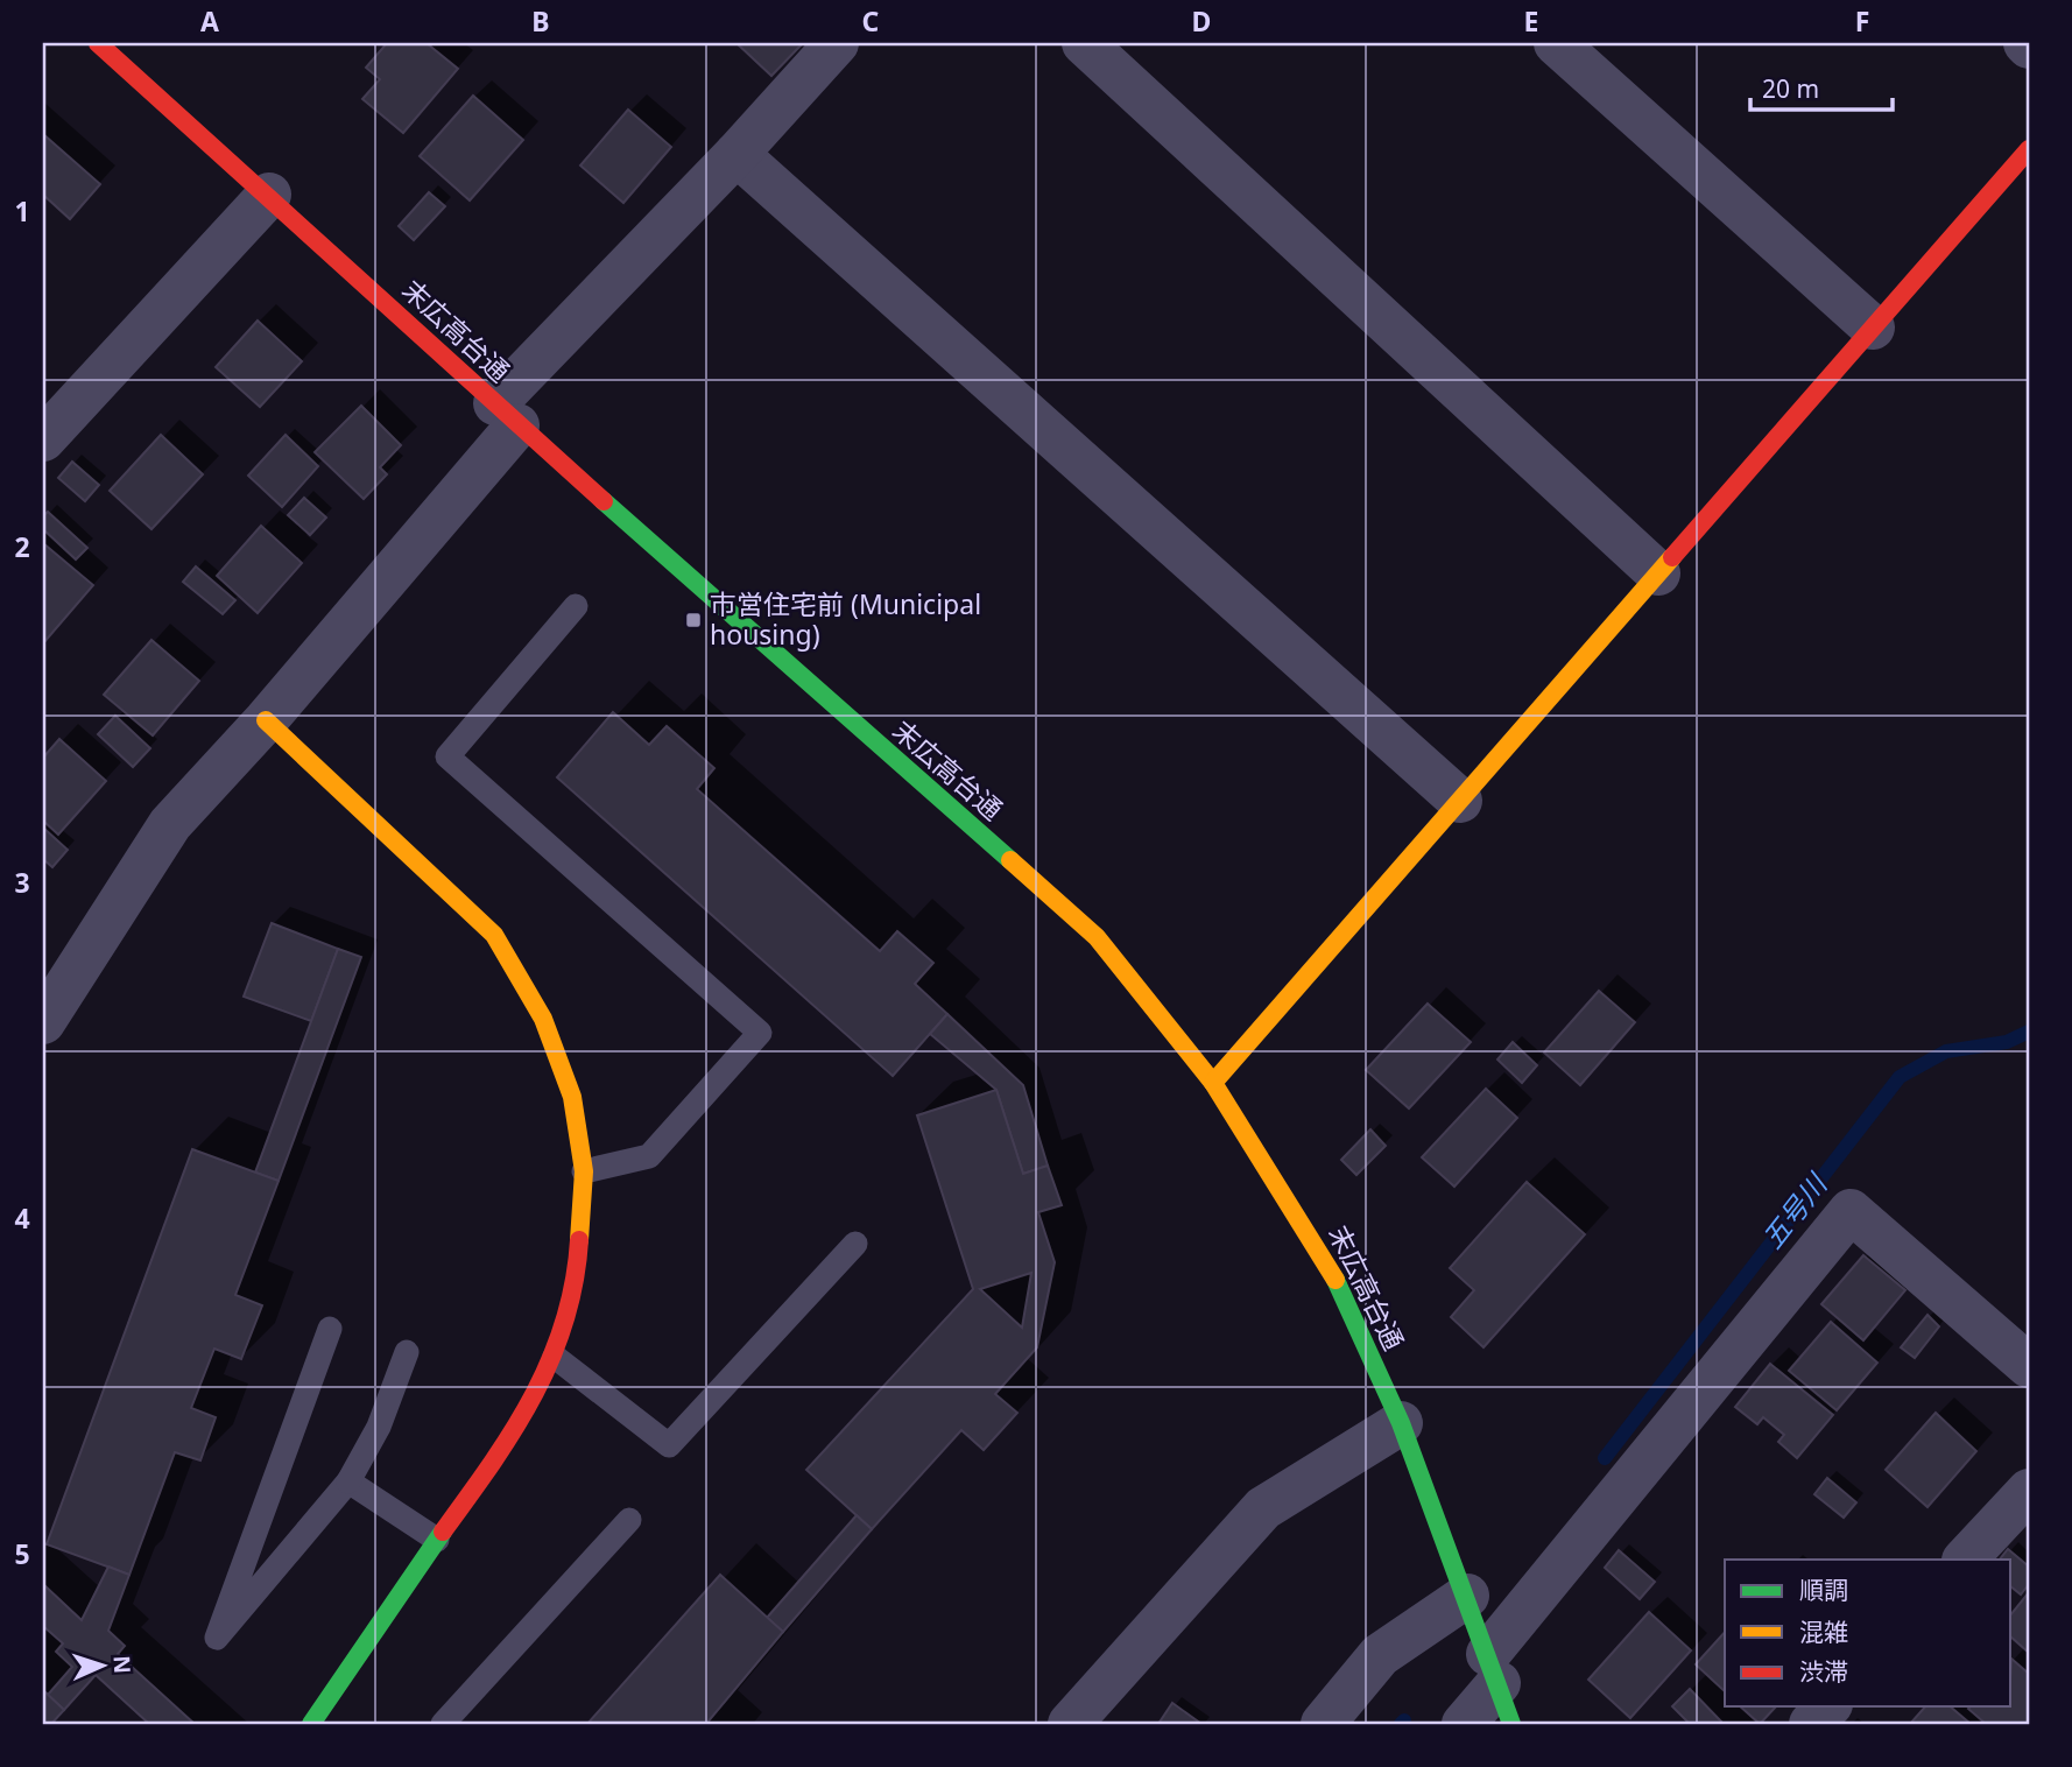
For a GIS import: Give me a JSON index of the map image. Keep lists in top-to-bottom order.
{
  "streets": {
    "street": ["末広高台通"]
  },
  "water": ["五号川"],
  "places": {
    "transit": ["市営住宅前 (Municipal housing)"]
  },
  "legend": ["順調", "混雑", "渋滞"],
  "scale_bar": "20 m",
  "north": "right",
  "grid": {
    "columns": [
      "A",
      "B",
      "C",
      "D",
      "E",
      "F"
    ],
    "rows": [
      "1",
      "2",
      "3",
      "4",
      "5"
    ]
  }
}
